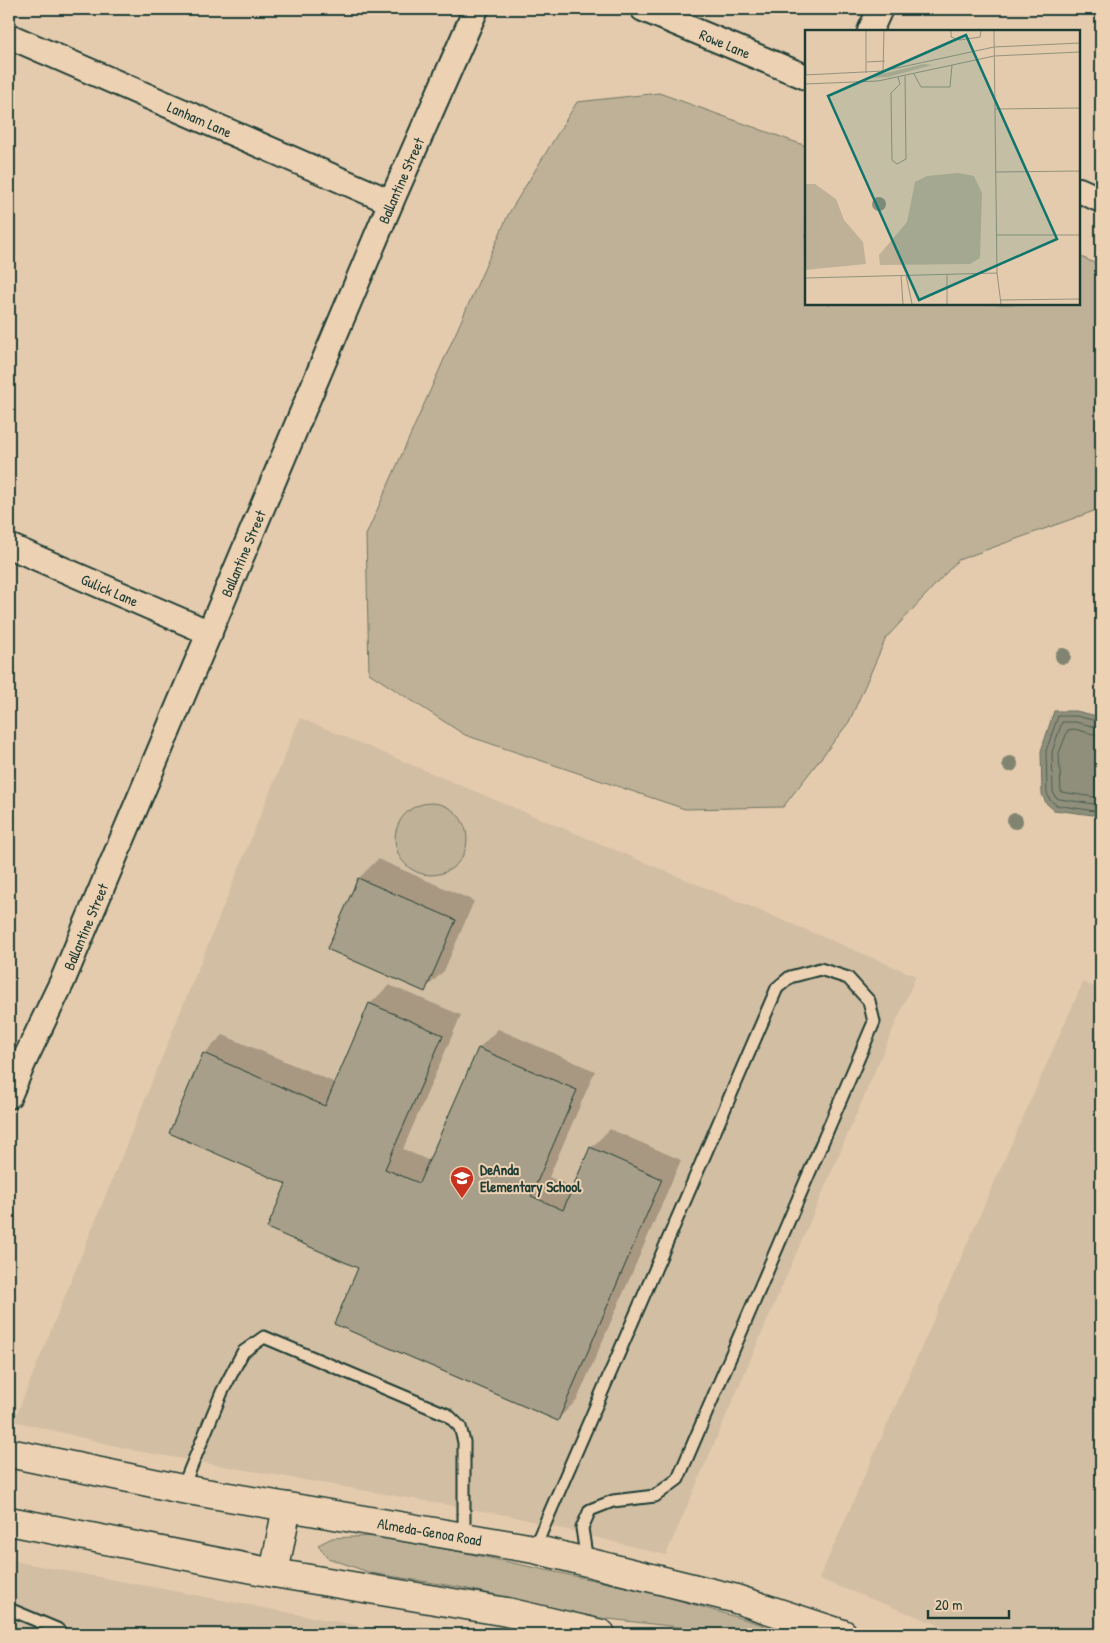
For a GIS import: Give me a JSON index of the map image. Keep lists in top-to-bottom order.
{
  "streets": {
    "main road": ["Almeda-Genoa Road"],
    "street": [
      "Rowe Lane",
      "Lanham Lane",
      "Ballantine Street",
      "Gulick Lane"
    ]
  },
  "crossings": [
    ["Lanham Lane", "Ballantine Street"],
    ["Ballantine Street", "Gulick Lane"]
  ],
  "places": {
    "school or university": ["DeAnda Elementary School"]
  },
  "scale_bar": "20 m"
}
